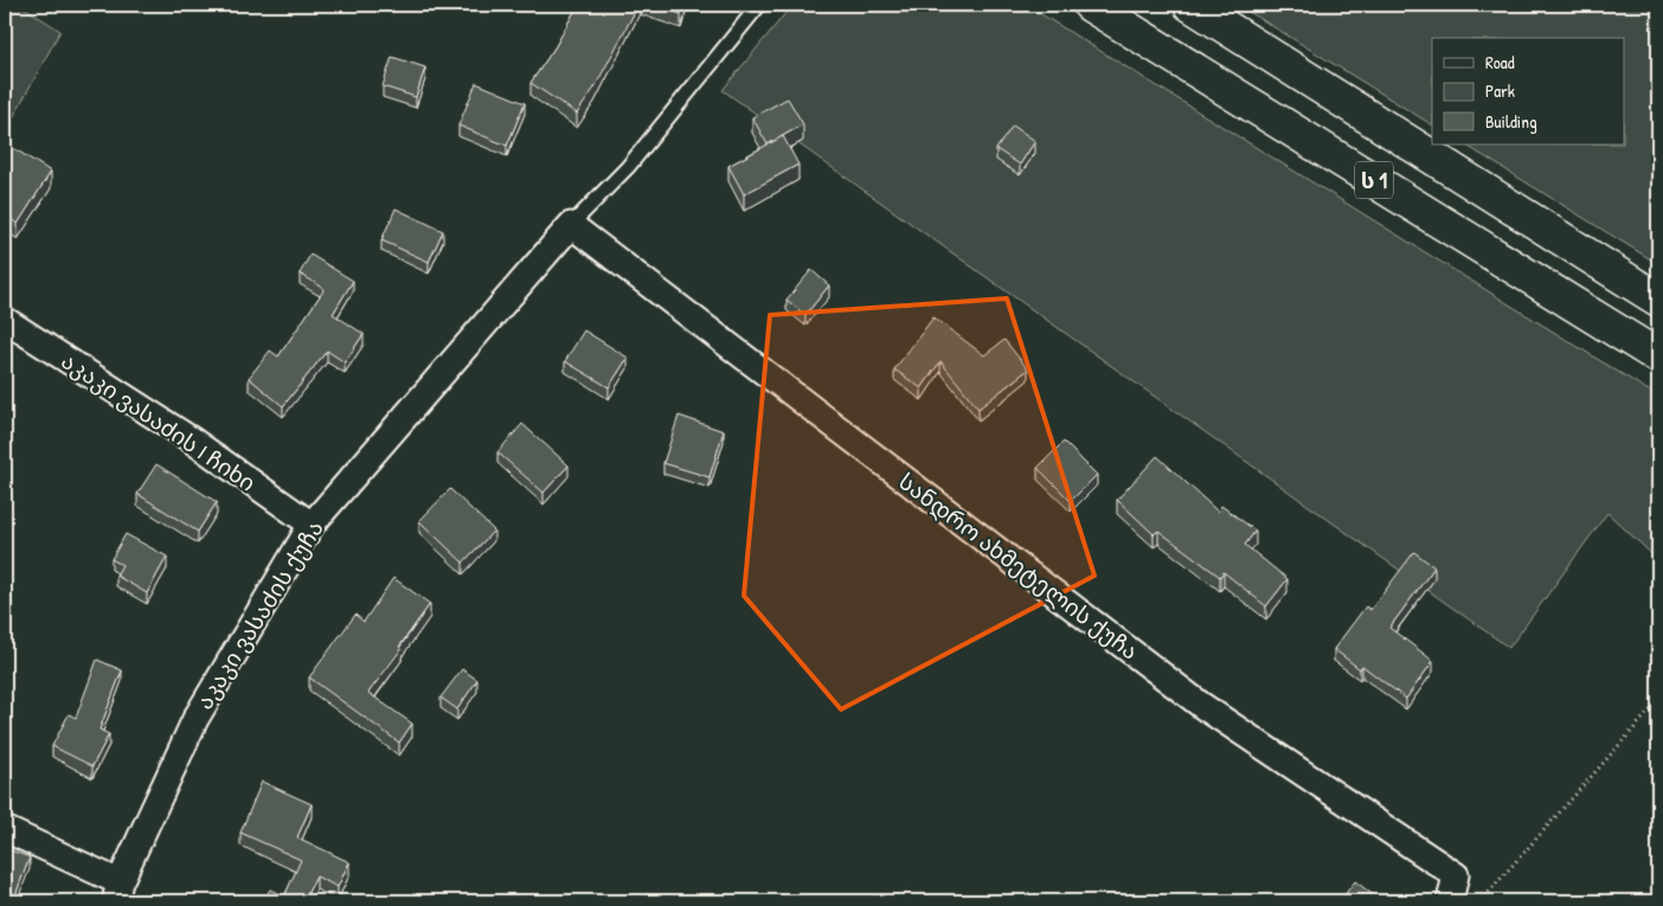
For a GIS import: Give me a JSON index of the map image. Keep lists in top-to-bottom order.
{
  "streets": {
    "highway": ["ს 1"],
    "street": ["აკაკი ვასაძის I ჩიხი", "სანდრო ახმეტელის ქუჩა", "აკაკი ვასაძის ქუჩა"]
  },
  "crossings": [
    ["აკაკი ვასაძის I ჩიხი", "აკაკი ვასაძის ქუჩა"],
    ["სანდრო ახმეტელის ქუჩა", "აკაკი ვასაძის ქუჩა"]
  ],
  "legend": ["Road", "Park", "Building"]
}
